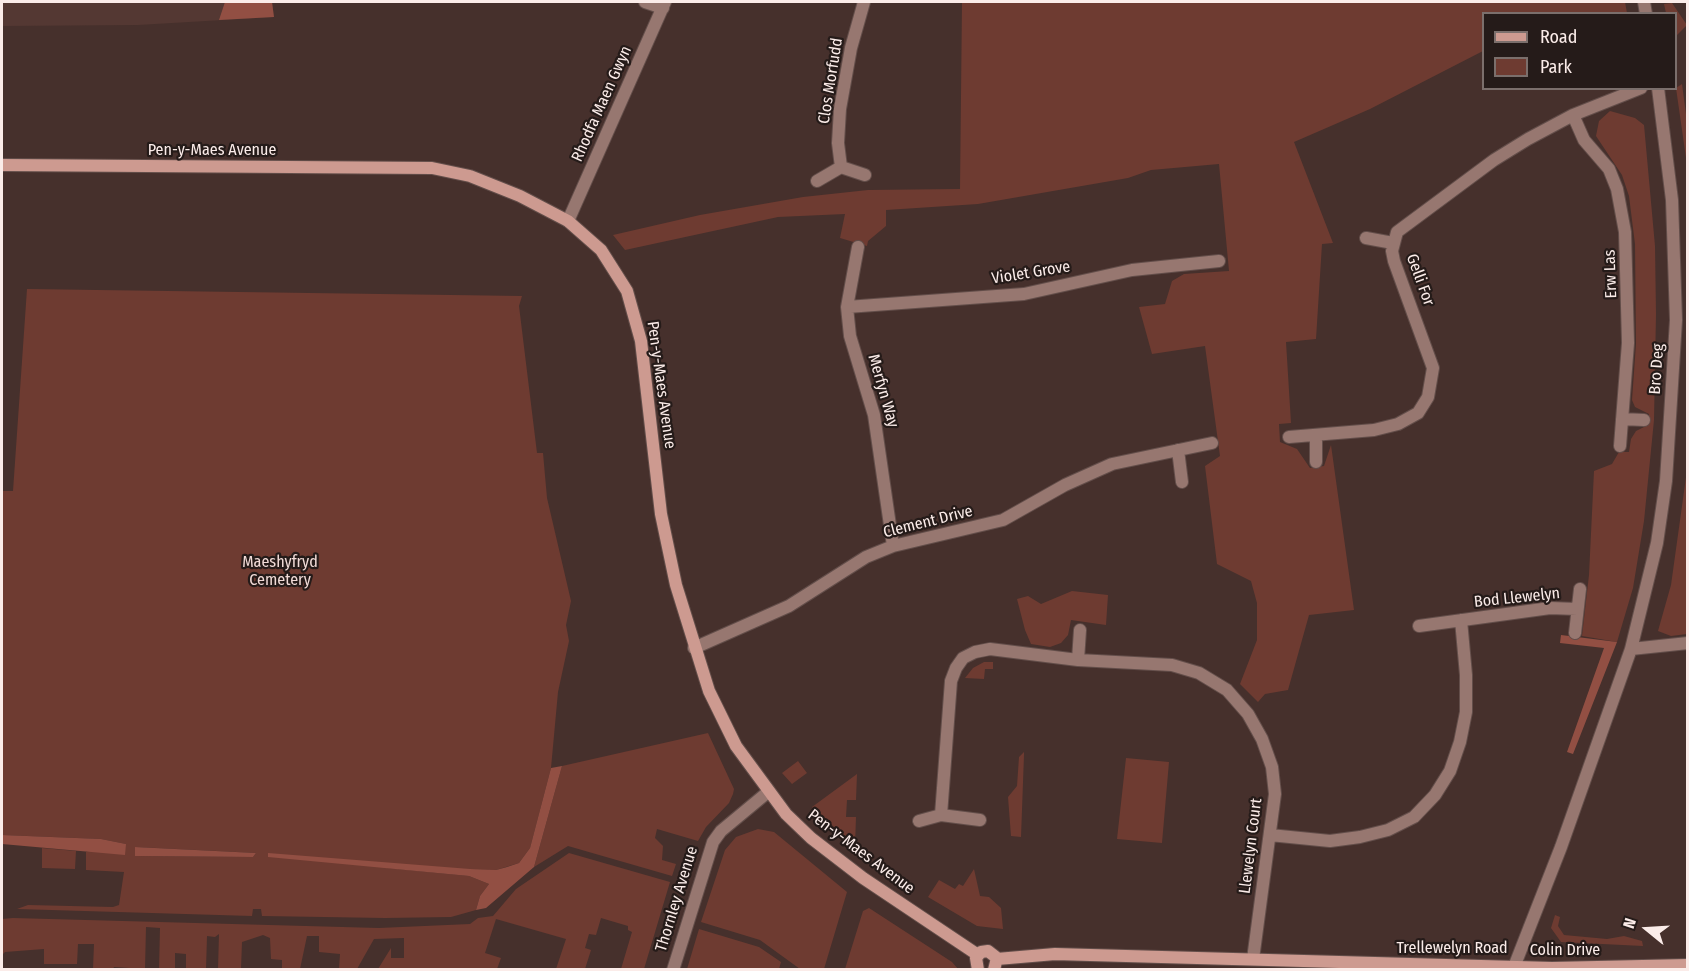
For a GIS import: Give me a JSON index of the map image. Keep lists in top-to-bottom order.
{
  "streets": {
    "street": [
      "Clos Morfudd",
      "Rhodfa Maen Gwyn",
      "Pen-y-Maes Avenue",
      "Violet Grove",
      "Erw Las",
      "Gelli For",
      "Bro Deg",
      "Merfyn Way",
      "Clement Drive",
      "Bod Llewelyn",
      "Llewelyn Court",
      "Thornley Avenue",
      "Trellewelyn Road",
      "Colin Drive"
    ]
  },
  "crossings": [
    ["Rhodfa Maen Gwyn", "Pen-y-Maes Avenue"],
    ["Pen-y-Maes Avenue", "Clement Drive"],
    ["Pen-y-Maes Avenue", "Thornley Avenue"],
    ["Pen-y-Maes Avenue", "Trellewelyn Road"],
    ["Violet Grove", "Merfyn Way"],
    ["Erw Las", "Gelli For"],
    ["Bro Deg", "Trellewelyn Road"],
    ["Merfyn Way", "Clement Drive"],
    ["Bod Llewelyn", "Llewelyn Court"],
    ["Llewelyn Court", "Trellewelyn Road"],
    ["Trellewelyn Road", "Colin Drive"]
  ],
  "parks": ["Maeshyfryd Cemetery"],
  "legend": ["Road", "Park"],
  "north": "left"
}
